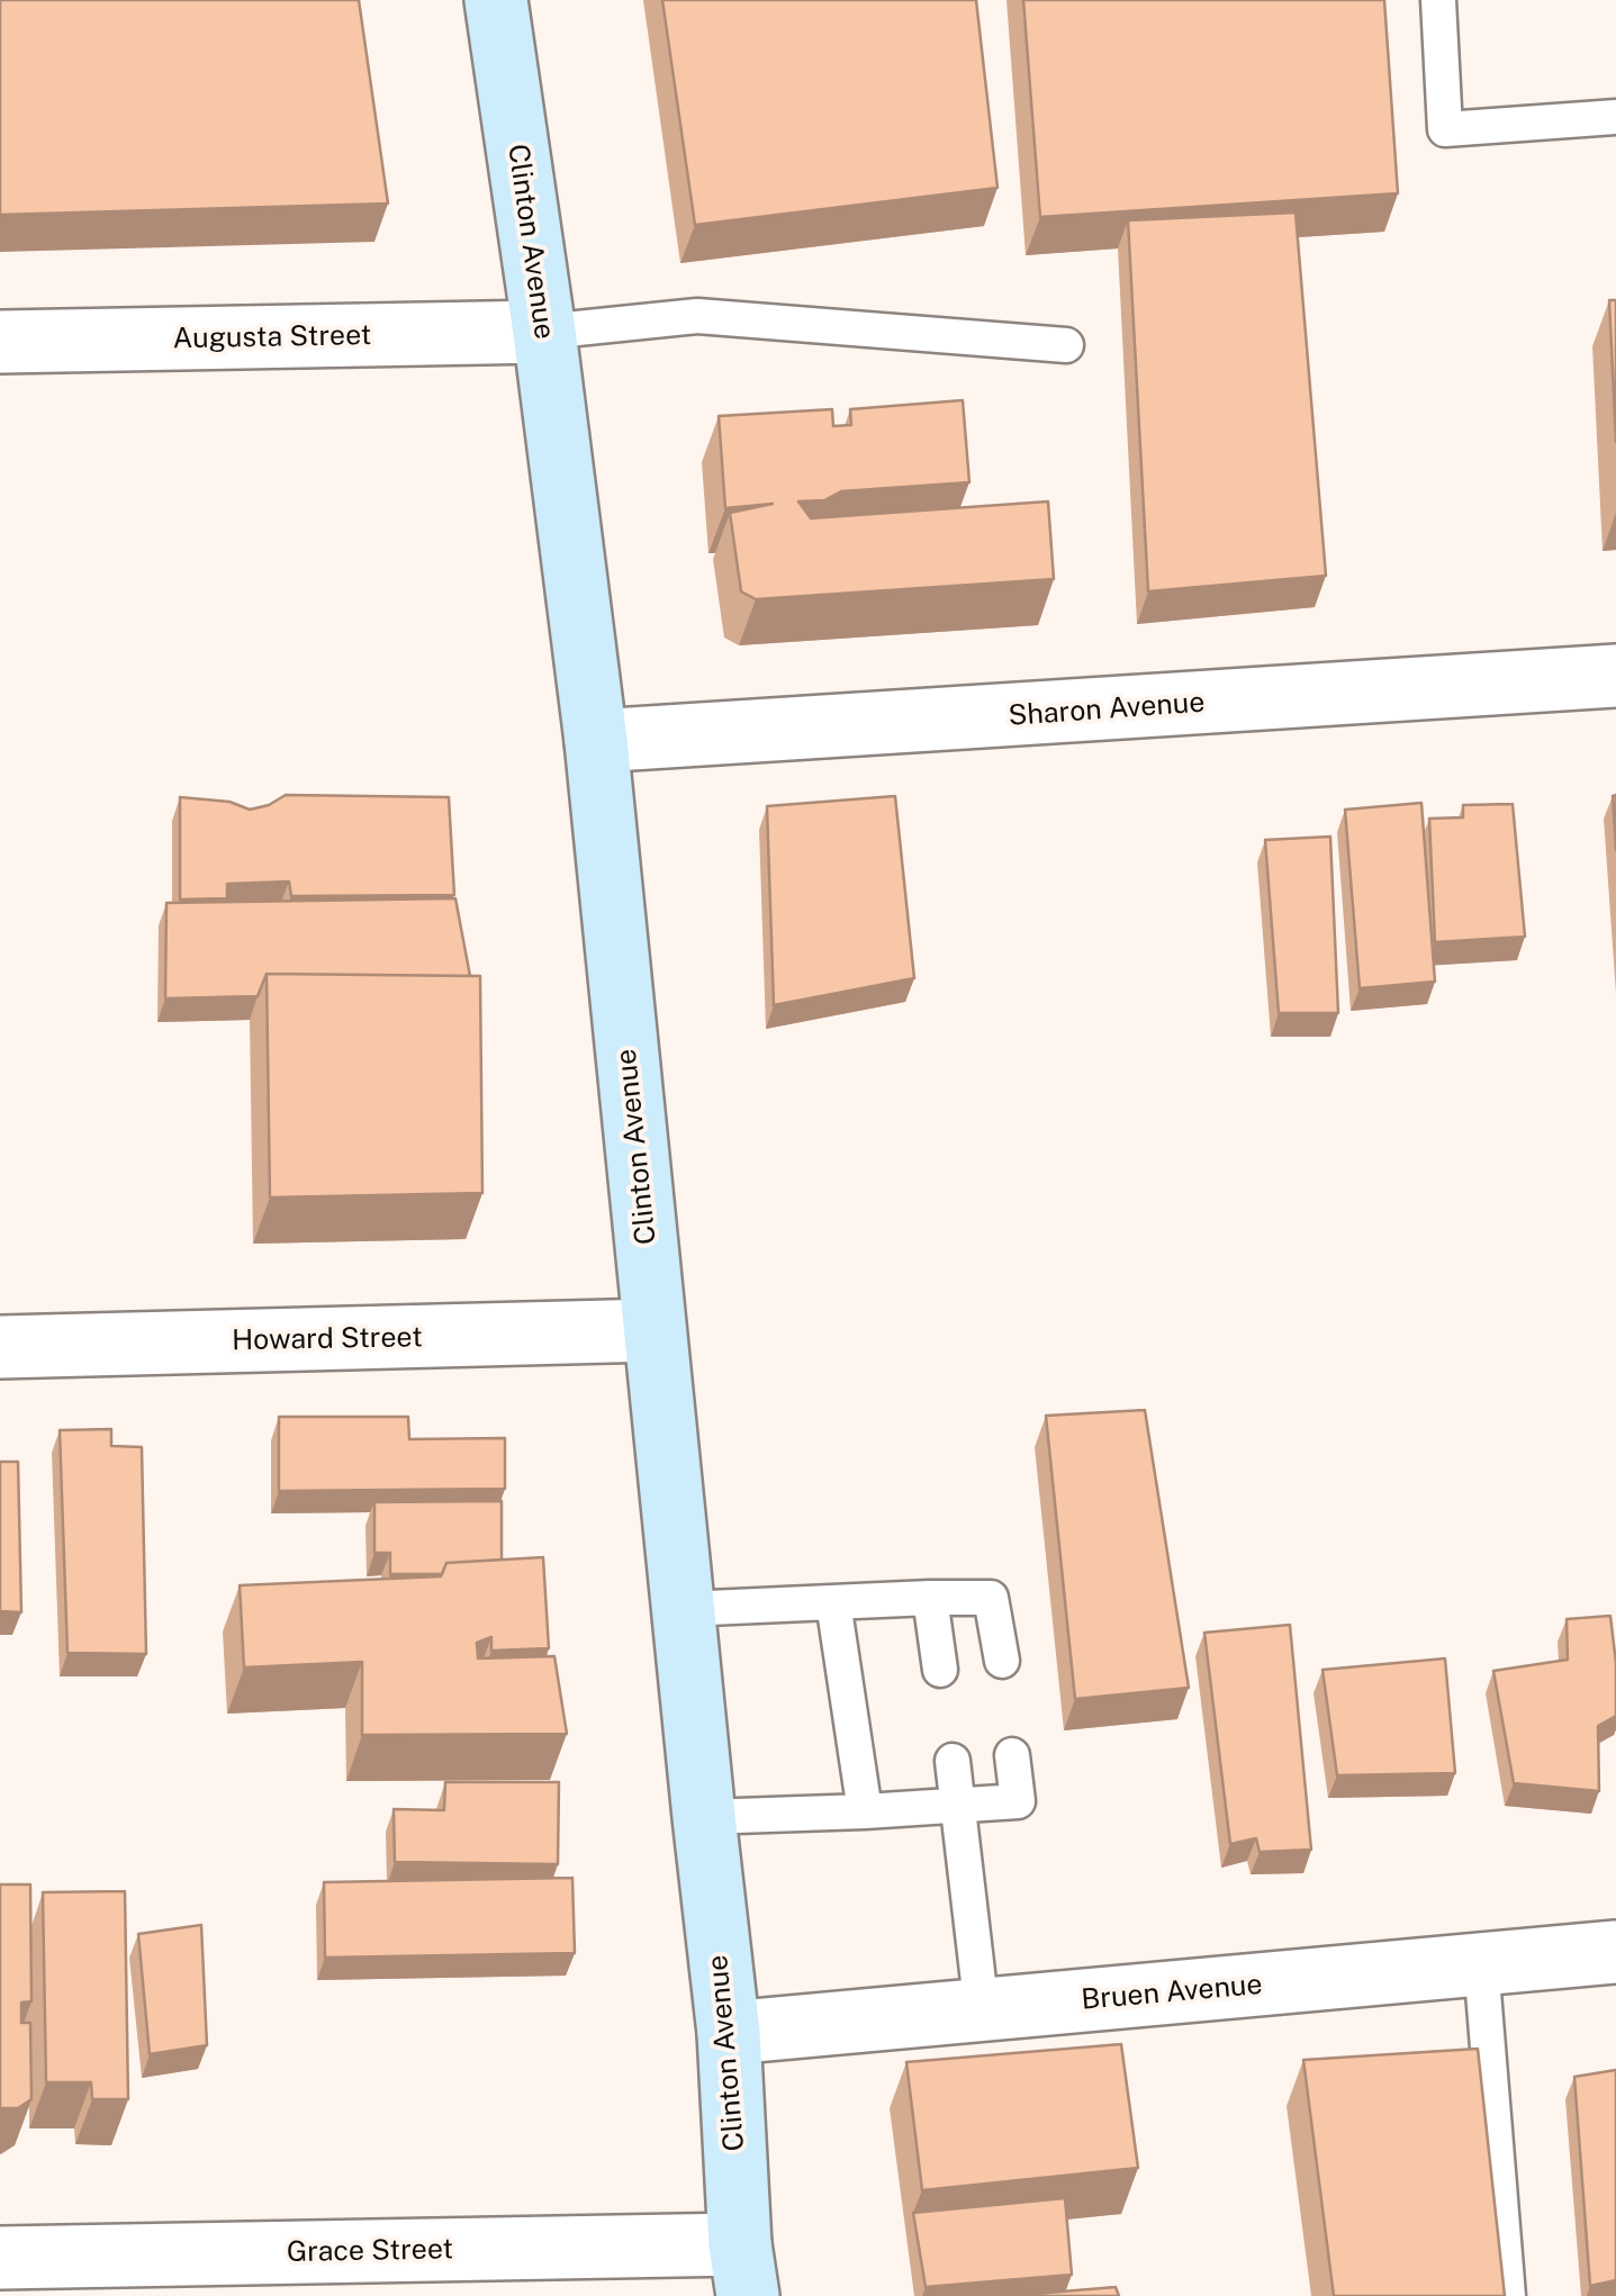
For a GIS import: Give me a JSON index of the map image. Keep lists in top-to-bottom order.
{
  "streets": {
    "main road": ["Clinton Avenue"],
    "street": [
      "Augusta Street",
      "Sharon Avenue",
      "Howard Street",
      "Bruen Avenue",
      "Grace Street"
    ]
  },
  "crossings": [
    ["Clinton Avenue", "Augusta Street"],
    ["Clinton Avenue", "Sharon Avenue"],
    ["Clinton Avenue", "Howard Street"],
    ["Clinton Avenue", "Bruen Avenue"],
    ["Clinton Avenue", "Grace Street"]
  ]
}
